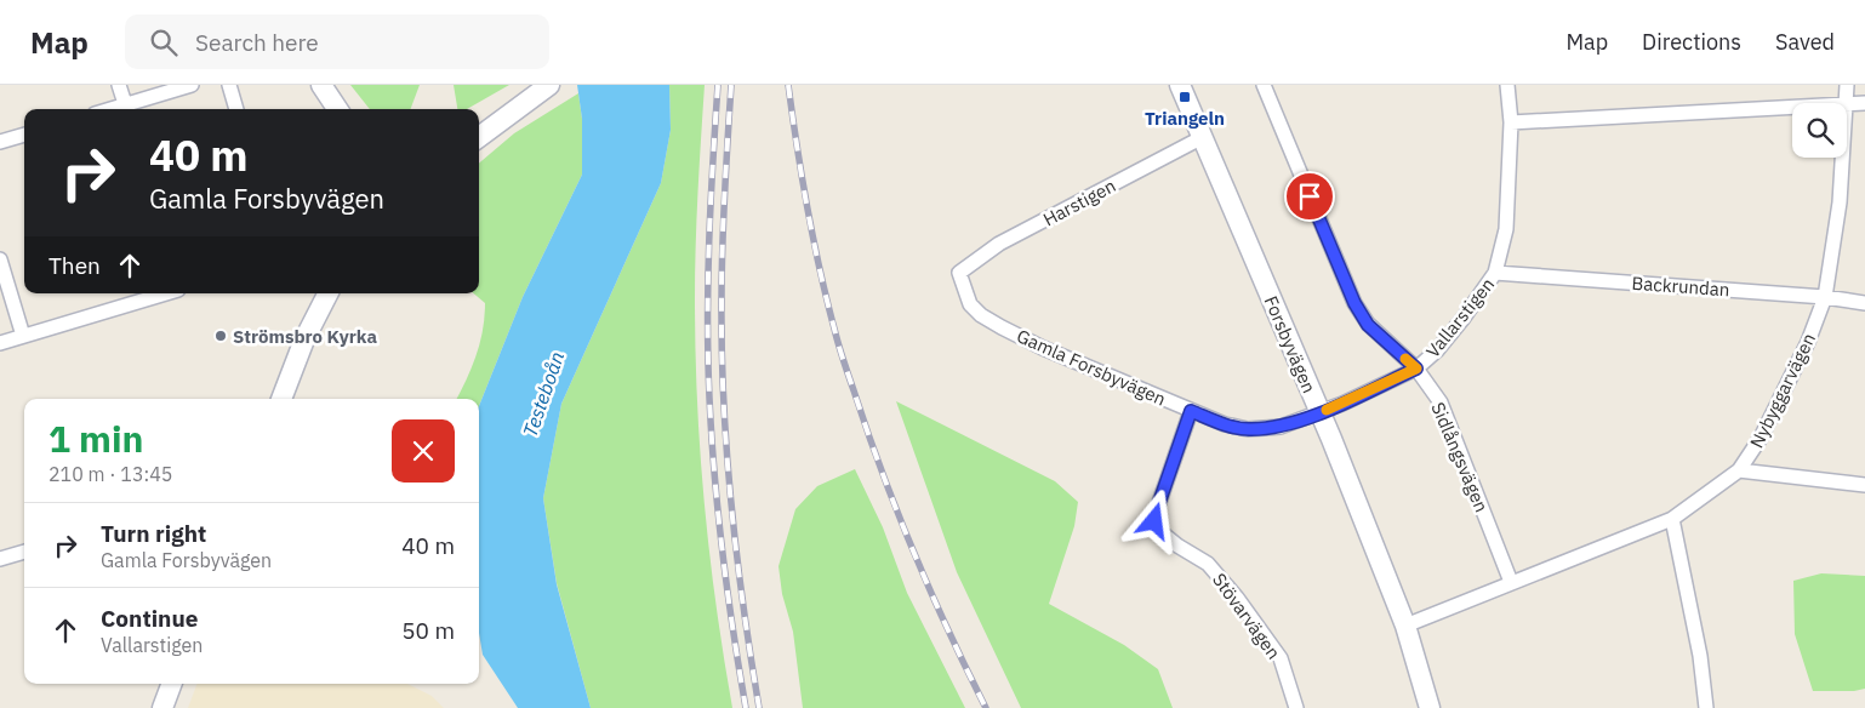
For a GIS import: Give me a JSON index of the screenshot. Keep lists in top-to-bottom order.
{
  "streets": {
    "street": [
      "Harstigen",
      "Backrundan",
      "Vallarstigen",
      "Forsbyvägen",
      "Gamla Forsbyvägen",
      "Nybyggarvägen",
      "Sidlångsvägen",
      "Stövarvägen"
    ]
  },
  "crossings": [
    ["Harstigen", "Forsbyvägen"],
    ["Harstigen", "Gamla Forsbyvägen"],
    ["Backrundan", "Vallarstigen"],
    ["Backrundan", "Nybyggarvägen"],
    ["Vallarstigen", "Forsbyvägen"],
    ["Vallarstigen", "Gamla Forsbyvägen"],
    ["Vallarstigen", "Sidlångsvägen"],
    ["Forsbyvägen", "Gamla Forsbyvägen"],
    ["Forsbyvägen", "Nybyggarvägen"],
    ["Gamla Forsbyvägen", "Stövarvägen"],
    ["Nybyggarvägen", "Sidlångsvägen"]
  ],
  "water": ["Testeboån"],
  "places": {
    "transit": ["Triangeln"],
    "other": ["Strömsbro Kyrka"]
  },
  "page": {
    "header": "Map",
    "search": "Search here",
    "nav": ["Map", "Directions", "Saved"],
    "turn": ["40 m", "Gamla Forsbyvägen"],
    "then": "Then",
    "heading": ["1 min", "210 m · 13:45"],
    "list": [
      {
        "name": "Turn right",
        "note": "Gamla Forsbyvägen",
        "value": "40 m"
      },
      {
        "name": "Continue",
        "note": "Vallarstigen",
        "value": "50 m"
      }
    ]
  }
}
